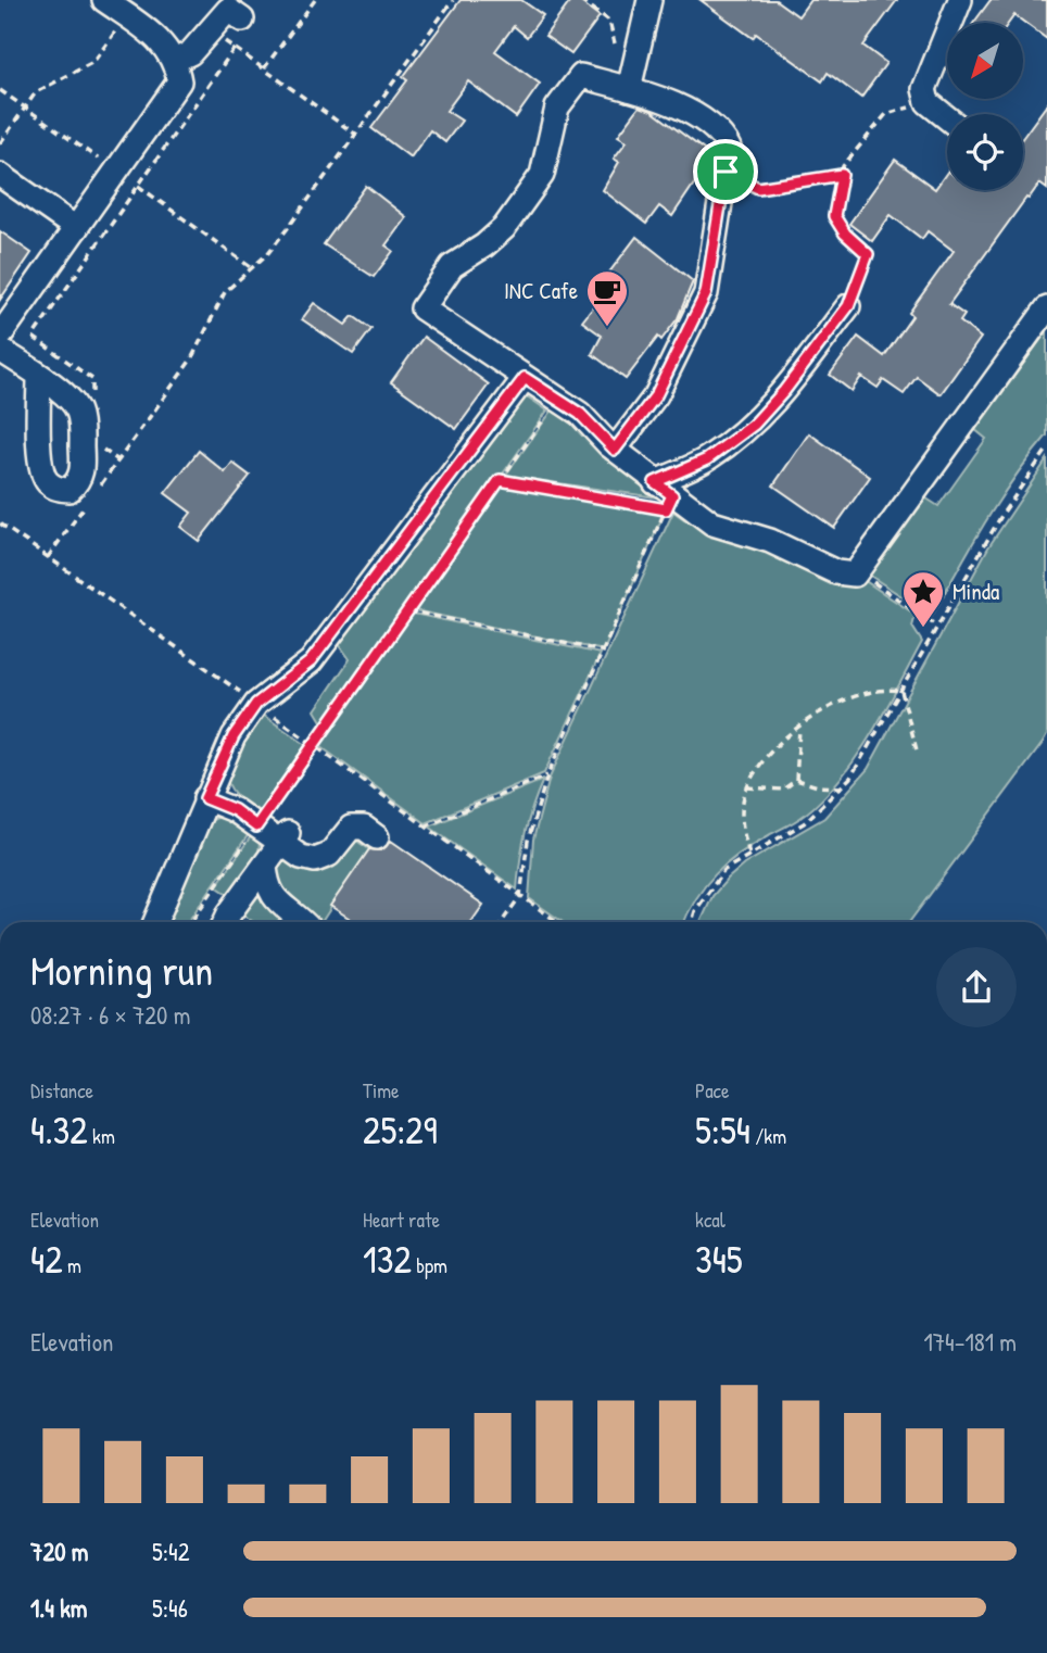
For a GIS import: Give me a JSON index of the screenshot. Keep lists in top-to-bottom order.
{
  "places": {
    "cafe": ["INC Cafe"],
    "place": ["Minda"]
  },
  "north": "bottom left",
  "page": {
    "heading": ["Morning run", "08:27 · 6 × 720 m"],
    "stats": [
      ["Distance", "4.32 km"],
      ["Time", "25:29"],
      ["Pace", "5:54 /km"],
      ["Elevation", "42 m"],
      ["Heart rate", "132 bpm"],
      ["kcal", "345"]
    ],
    "chart": ["Elevation", "174–181 m"],
    "list": [
      {
        "name": "720 m",
        "note": "5:42"
      },
      {
        "name": "1.4 km",
        "note": "5:46"
      }
    ]
  }
}
